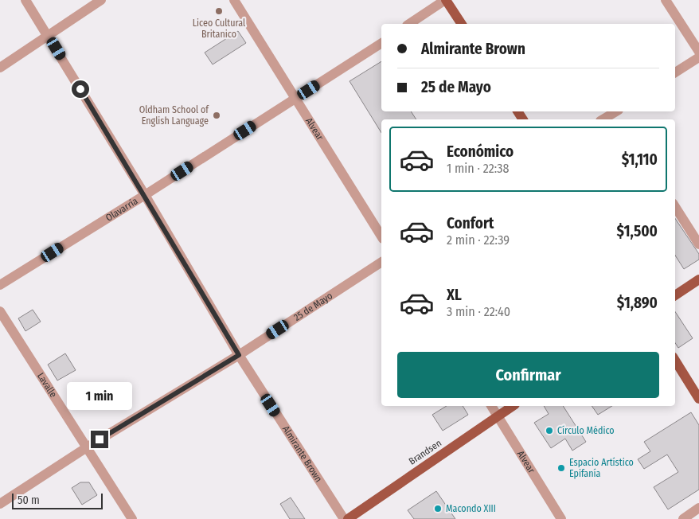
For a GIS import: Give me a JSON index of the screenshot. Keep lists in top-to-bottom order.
{
  "streets": {
    "main road": ["Brandsen"],
    "street": [
      "Alvear",
      "Olavarría",
      "25 de Mayo",
      "Lavalle",
      "Almirante Brown"
    ]
  },
  "crossings": [
    ["Alvear", "Olavarría"],
    ["Alvear", "Brandsen"],
    ["Olavarría", "Almirante Brown"],
    ["25 de Mayo", "Lavalle"],
    ["25 de Mayo", "Almirante Brown"]
  ],
  "places": [
    "Liceo Cultural Britanico",
    "Oldham School of English Language",
    "Círculo Médico",
    "Espacio Artístico Epifanía",
    "Macondo XIII"
  ],
  "scale_bar": "50 m",
  "page": {
    "banner": ["Almirante Brown", "25 de Mayo"],
    "list": [
      {
        "name": "Económico",
        "note": "1 min · 22:38",
        "value": "$1,110"
      },
      {
        "name": "Confort",
        "note": "2 min · 22:39",
        "value": "$1,500"
      },
      {
        "name": "XL",
        "note": "3 min · 22:40",
        "value": "$1,890"
      }
    ],
    "buttons": "Confirmar",
    "bubble": "1 min",
    "scale": "50 m"
  }
}
